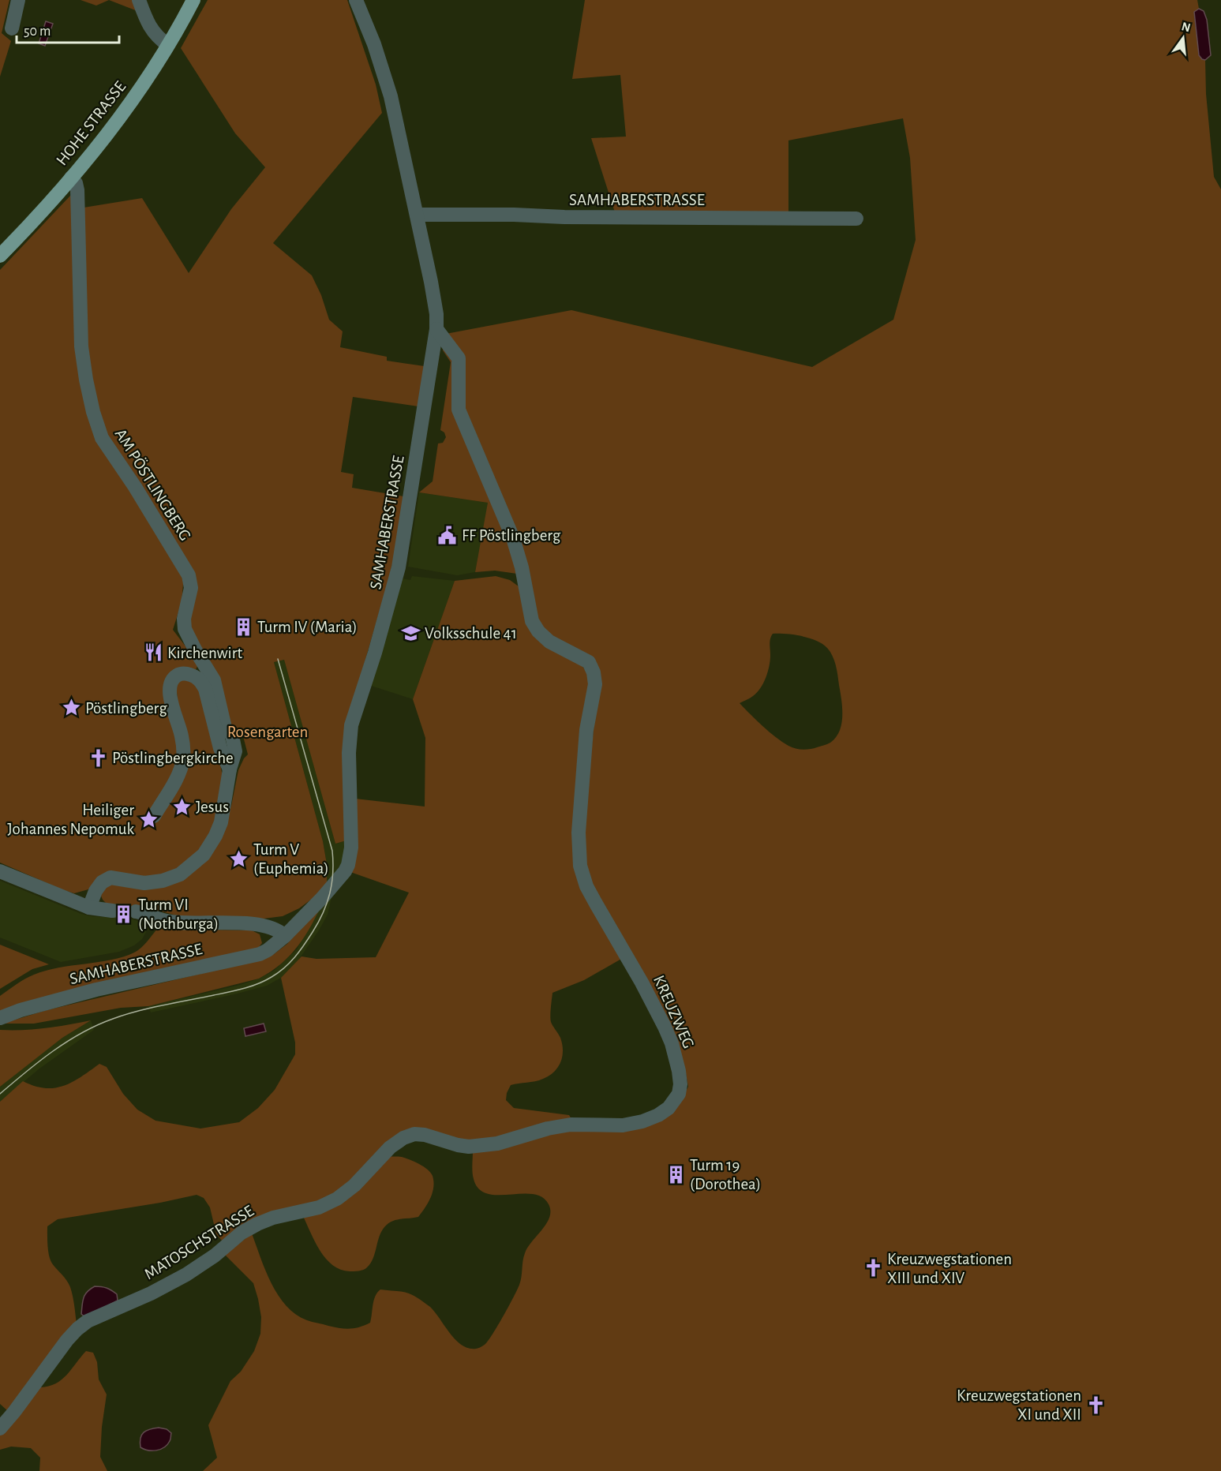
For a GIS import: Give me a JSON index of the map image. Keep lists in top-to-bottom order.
{
  "streets": {
    "main road": ["HOHE STRASSE"],
    "street": [
      "SAMHABERSTRASSE",
      "AM PÖSTLINGBERG",
      "KREUZWEG",
      "MATOSCHSTRASSE"
    ]
  },
  "crossings": [
    ["HOHE STRASSE", "AM PÖSTLINGBERG"],
    ["SAMHABERSTRASSE", "KREUZWEG"],
    ["KREUZWEG", "MATOSCHSTRASSE"]
  ],
  "parks": ["Rosengarten"],
  "places": {
    "public building": ["FF Pöstlingberg"],
    "building": ["Turm IV (Maria)", "Turm VI (Nothburga)", "Turm 19 (Dorothea)"],
    "school or university": ["Volksschule 41"],
    "restaurant": ["Kirchenwirt"],
    "place": [
      "Pöstlingberg",
      "Jesus",
      "Heiliger Johannes Nepomuk",
      "Turm V (Euphemia)"
    ],
    "church": ["Pöstlingbergkirche", "Kreuzwegstationen XIII und XIV", "Kreuzwegstationen XI und XII"]
  },
  "scale_bar": "50 m",
  "north": "top"
}
